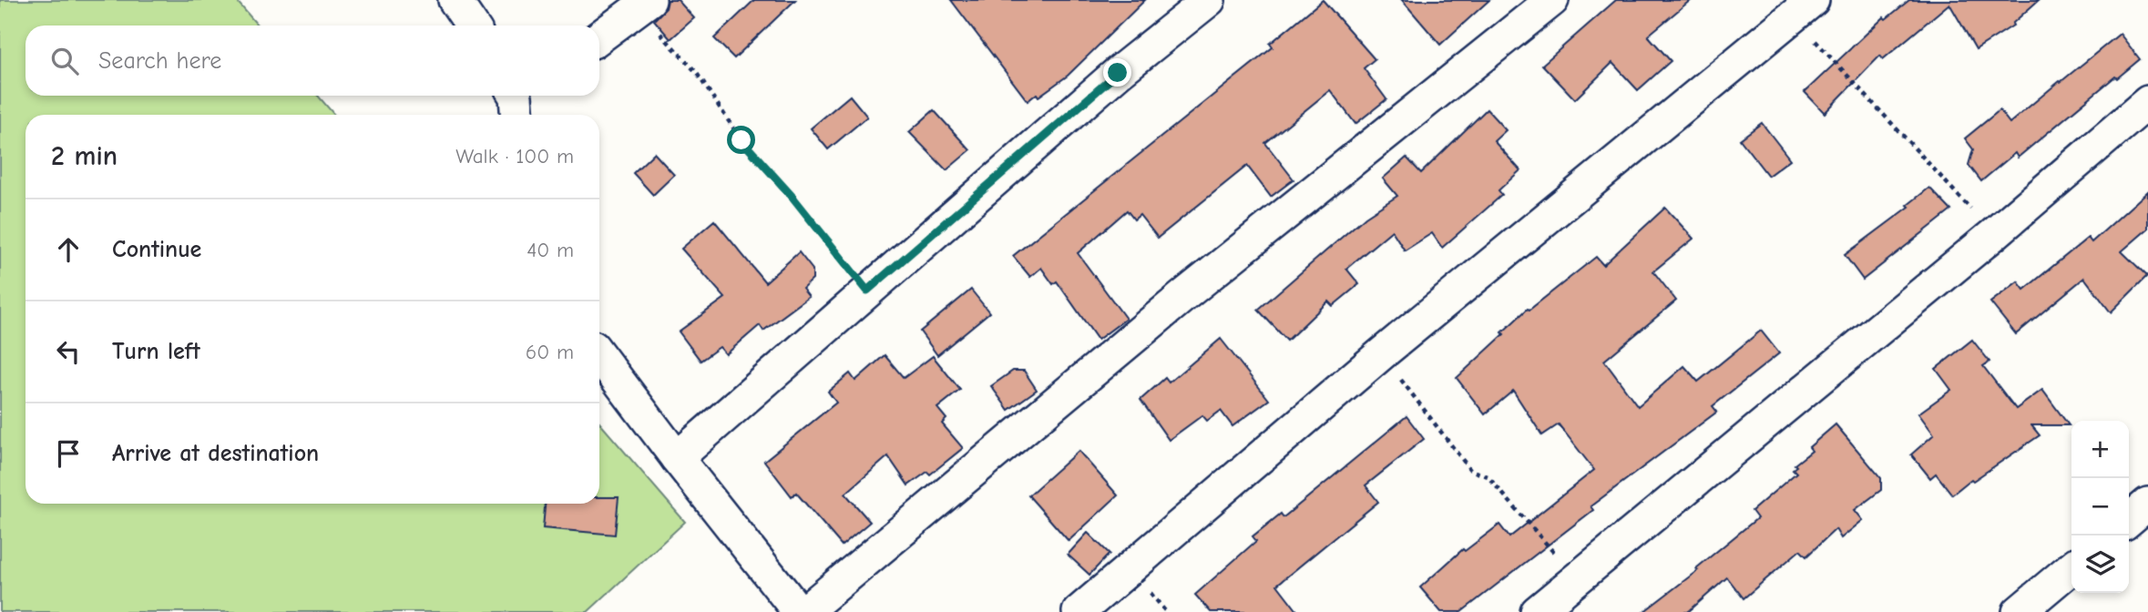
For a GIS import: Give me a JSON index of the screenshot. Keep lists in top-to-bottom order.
{
  "page": {
    "search": "Search here",
    "heading": ["2 min", "Walk · 100 m"],
    "list": [
      ["Continue", "40 m"],
      ["Turn left", "60 m"],
      "Arrive at destination"
    ],
    "map_buttons": ["+", "−"]
  }
}
